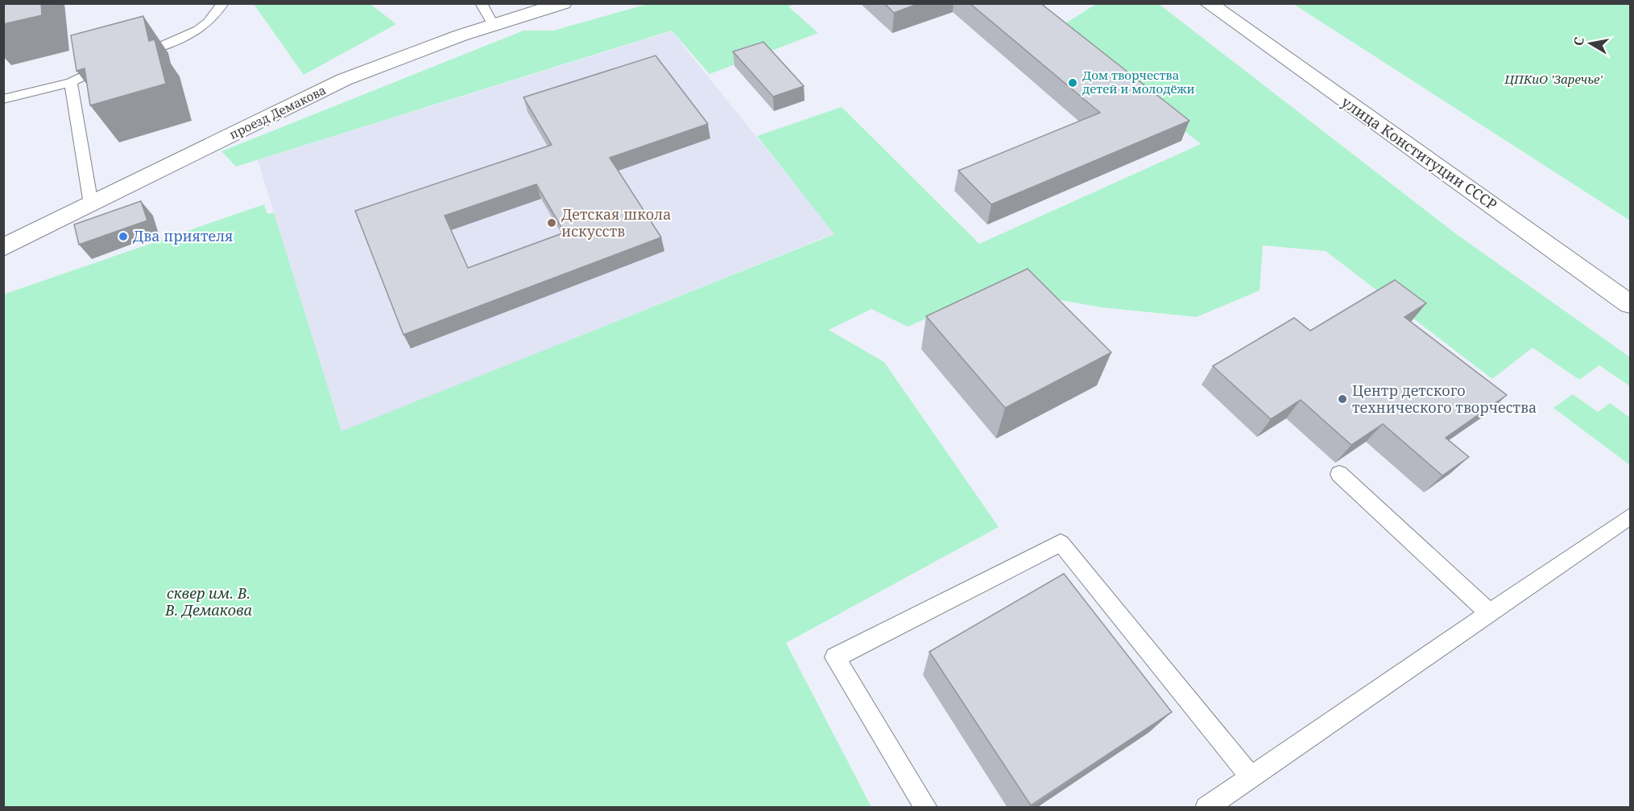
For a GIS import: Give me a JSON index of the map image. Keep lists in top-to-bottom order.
{
  "streets": {
    "street": ["проезд Демакова", "улица Конституции СССР"]
  },
  "parks": ["ЦПКиО 'Заречье'", "сквер им. В. В. Демакова"],
  "places": [
    "Дом творчества детей и молодёжи",
    "Детская школа искусств",
    "Два приятеля",
    "Центр детского технического творчества"
  ],
  "north": "left"
}
